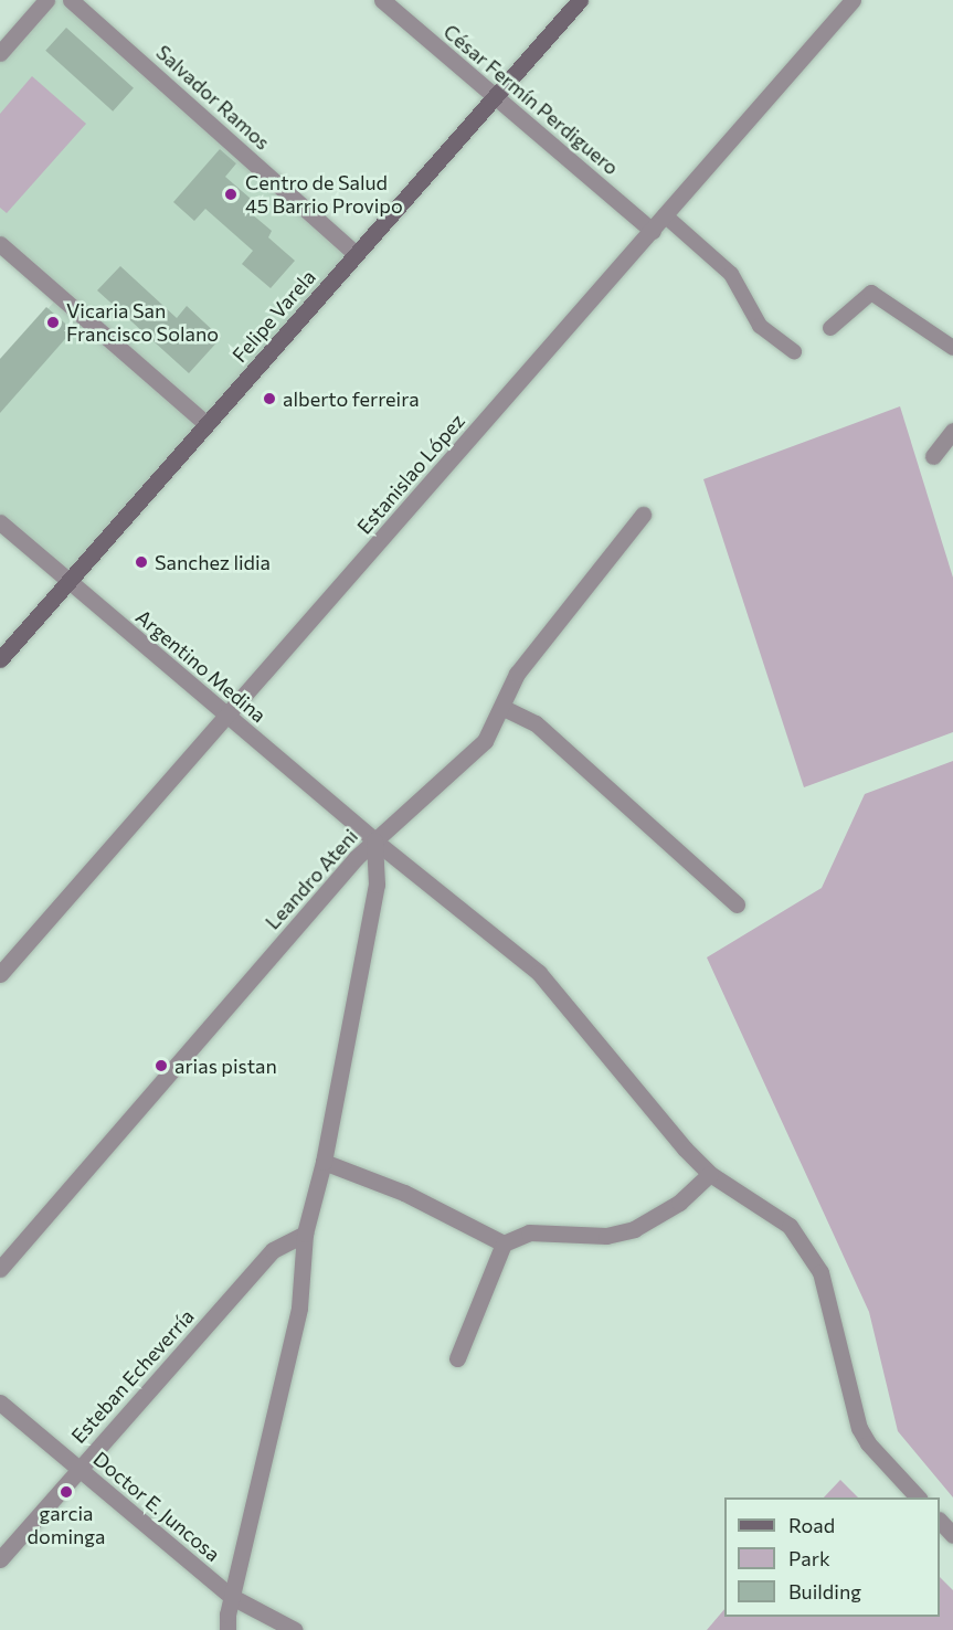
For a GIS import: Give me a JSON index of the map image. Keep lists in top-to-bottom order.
{
  "streets": {
    "street": [
      "Salvador Ramos",
      "César Fermín Perdiguero",
      "Felipe Varela",
      "Estanislao López",
      "Argentino Medina",
      "Leandro Ateni",
      "Esteban Echeverría",
      "Doctor E. Juncosa"
    ]
  },
  "crossings": [
    ["Salvador Ramos", "Felipe Varela"],
    ["César Fermín Perdiguero", "Felipe Varela"],
    ["César Fermín Perdiguero", "Estanislao López"],
    ["Felipe Varela", "Argentino Medina"],
    ["Estanislao López", "Argentino Medina"],
    ["Argentino Medina", "Leandro Ateni"],
    ["Esteban Echeverría", "Doctor E. Juncosa"]
  ],
  "places": [
    "Centro de Salud 45 Barrio Provipo",
    "Vicaria San Francisco Solano",
    "alberto ferreira",
    "Sanchez lidia",
    "arias pistan",
    "garcia dominga"
  ],
  "legend": ["Road", "Park", "Building"]
}
